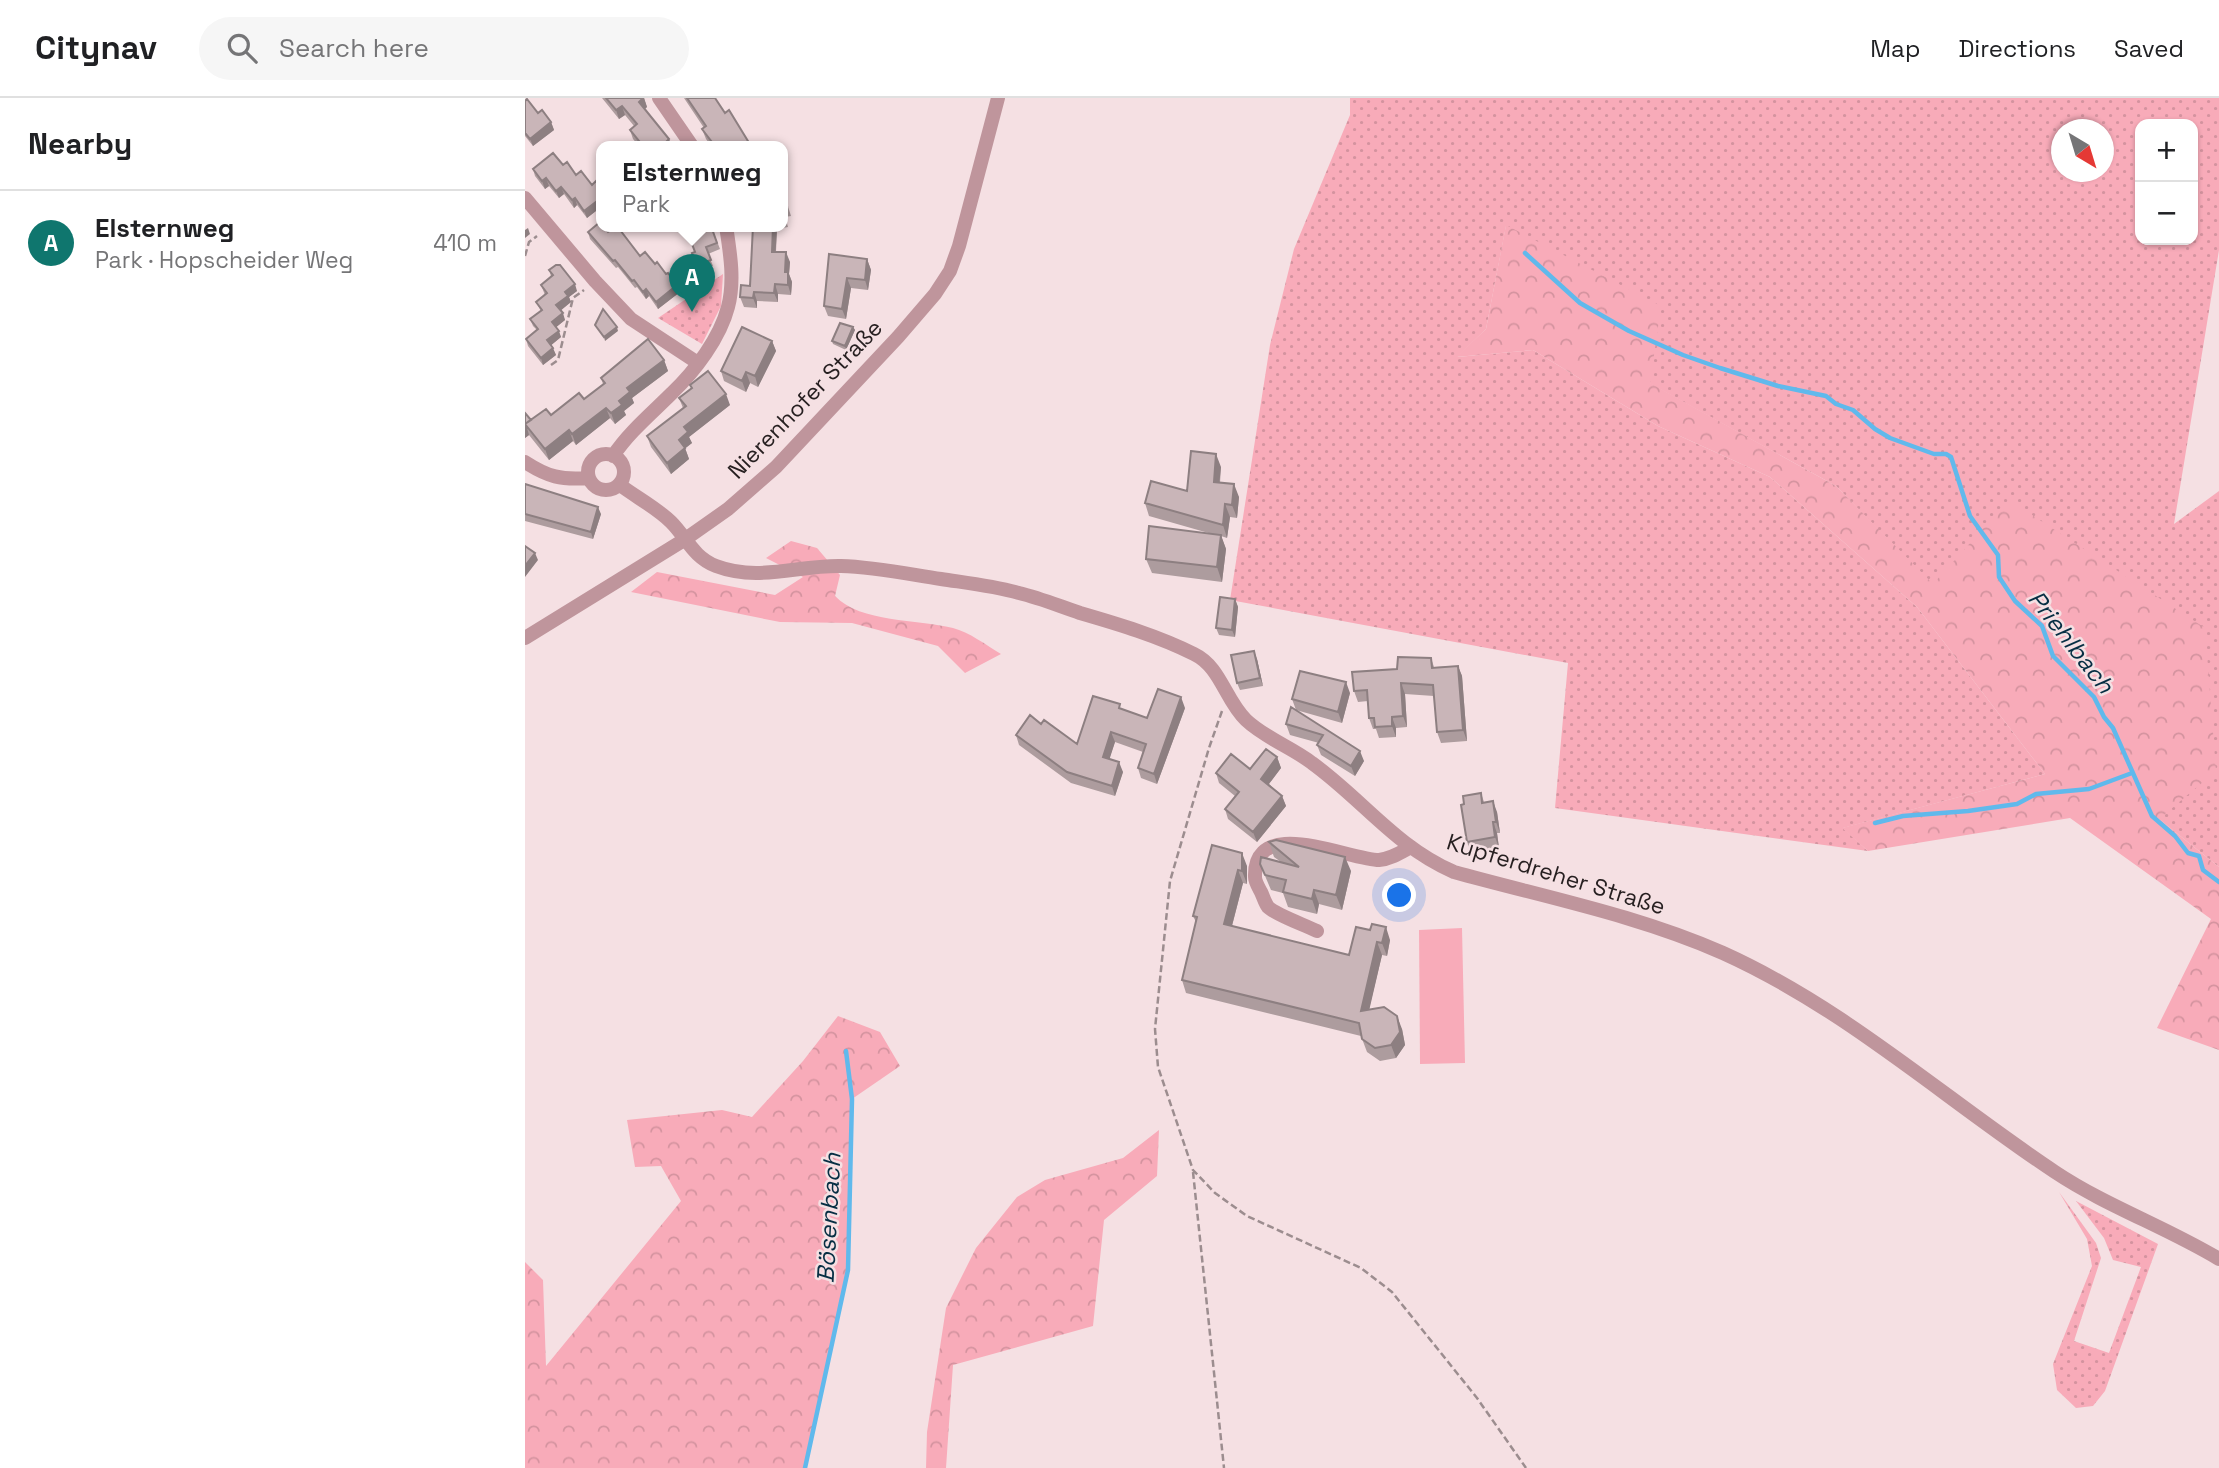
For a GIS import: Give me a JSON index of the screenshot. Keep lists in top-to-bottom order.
{
  "streets": {
    "street": ["Nierenhofer Straße", "Kupferdreher Straße"]
  },
  "crossings": [
    ["Nierenhofer Straße", "Kupferdreher Straße"]
  ],
  "water": ["Priehlbach", "Bösenbach"],
  "north": "bottom right",
  "page": {
    "header": "Citynav",
    "search": "Search here",
    "nav": ["Map", "Directions", "Saved"],
    "heading": "Nearby",
    "map_buttons": ["+", "−"],
    "popup": ["Elsternweg", "Park"],
    "list": [
      {
        "mark": "A",
        "name": "Elsternweg",
        "note": "Park · Hopscheider Weg",
        "value": "410 m"
      }
    ],
    "pins": "A"
  }
}
